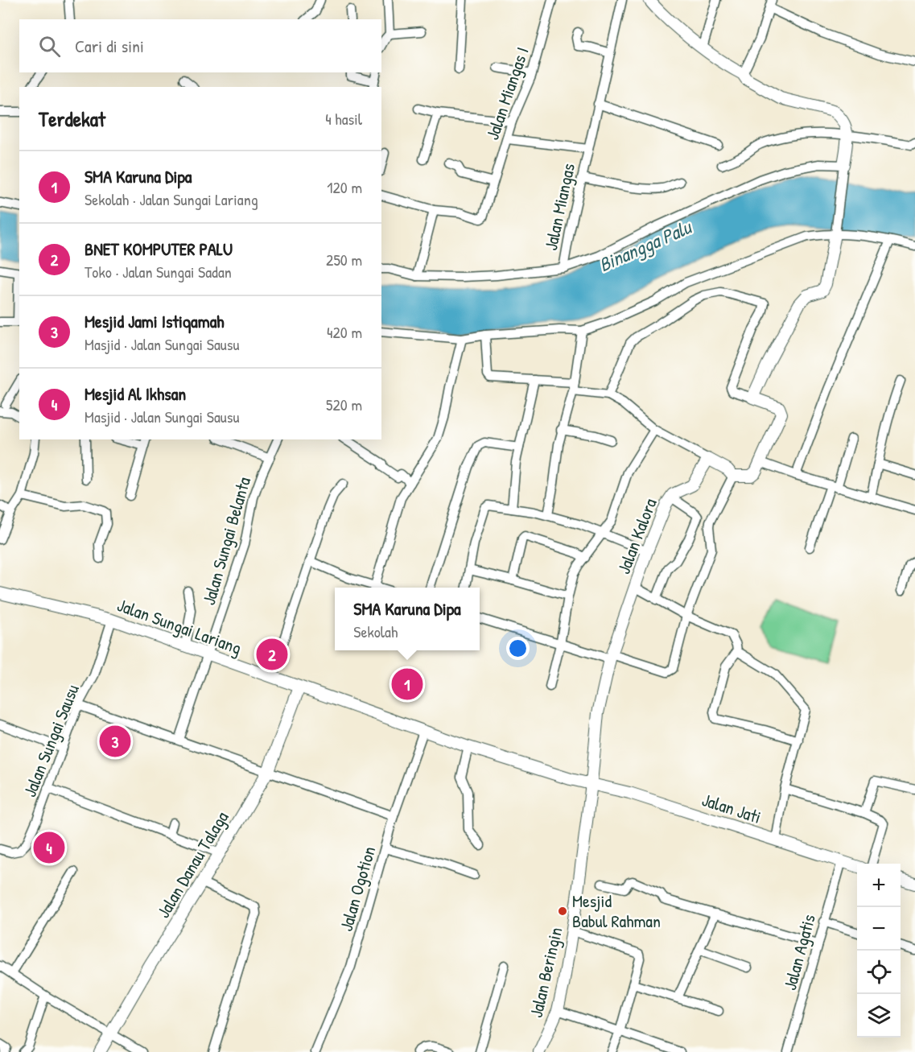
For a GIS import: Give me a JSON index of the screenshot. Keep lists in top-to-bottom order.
{
  "streets": {
    "street": [
      "Jalan Miangas I",
      "Jalan Miangas",
      "Jalan Kalora",
      "Jalan Sungai Belanta",
      "Jalan Sungai Lariang",
      "Jalan Sungai Sausu",
      "Jalan Jati",
      "Jalan Danau Talaga",
      "Jalan Ogotion",
      "Jalan Agatis",
      "Jalan Beringin"
    ]
  },
  "crossings": [
    ["Jalan Kalora", "Jalan Sungai Lariang"],
    ["Jalan Kalora", "Jalan Jati"],
    ["Jalan Kalora", "Jalan Beringin"],
    ["Jalan Sungai Belanta", "Jalan Sungai Lariang"],
    ["Jalan Sungai Lariang", "Jalan Sungai Sausu"],
    ["Jalan Sungai Lariang", "Jalan Jati"],
    ["Jalan Sungai Lariang", "Jalan Danau Talaga"],
    ["Jalan Sungai Lariang", "Jalan Ogotion"],
    ["Jalan Sungai Lariang", "Jalan Beringin"],
    ["Jalan Jati", "Jalan Agatis"],
    ["Jalan Jati", "Jalan Beringin"]
  ],
  "water": ["Binangga Palu"],
  "places": ["Mesjid Babul Rahman"],
  "page": {
    "search": "Cari di sini",
    "heading": ["Terdekat", "4 hasil"],
    "list": [
      {
        "mark": "1",
        "name": "SMA Karuna Dipa",
        "note": "Sekolah · Jalan Sungai Lariang",
        "value": "120 m"
      },
      {
        "mark": "2",
        "name": "BNET KOMPUTER PALU",
        "note": "Toko · Jalan Sungai Sadan",
        "value": "250 m"
      },
      {
        "mark": "3",
        "name": "Mesjid Jami Istiqamah",
        "note": "Masjid · Jalan Sungai Sausu",
        "value": "420 m"
      },
      {
        "mark": "4",
        "name": "Mesjid Al Ikhsan",
        "note": "Masjid · Jalan Sungai Sausu",
        "value": "520 m"
      }
    ],
    "popup": ["SMA Karuna Dipa", "Sekolah"],
    "pins": [
      "2",
      "1",
      "3",
      "4"
    ],
    "map_buttons": ["+", "−"]
  }
}
